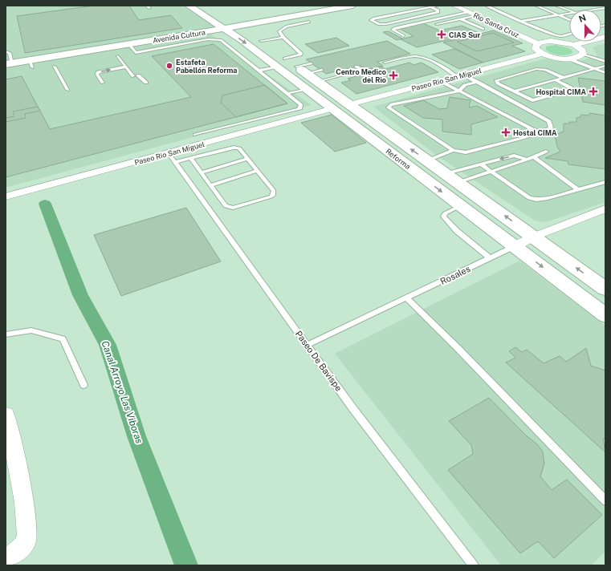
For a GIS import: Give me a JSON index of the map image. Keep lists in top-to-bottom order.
{
  "streets": {
    "main road": ["Avenida Cultura", "Reforma"],
    "street": ["Rio Santa Cruz", "Paseo Rio San Miguel", "Rosales"],
    "lane": ["Paseo De Bavispe"]
  },
  "crossings": [
    ["Avenida Cultura", "Reforma"],
    ["Paseo Rio San Miguel", "Reforma"],
    ["Paseo Rio San Miguel", "Paseo De Bavispe"],
    ["Reforma", "Rosales"],
    ["Rosales", "Paseo De Bavispe"]
  ],
  "water": ["Canal Arroyo Las Viboras"],
  "places": {
    "health": [
      "CIAS Sur",
      "Centro Medico del Rio",
      "Hospital CIMA",
      "Hostal CIMA"
    ],
    "other": ["Estafeta Pabellón Reforma"]
  },
  "north": "top"
}
